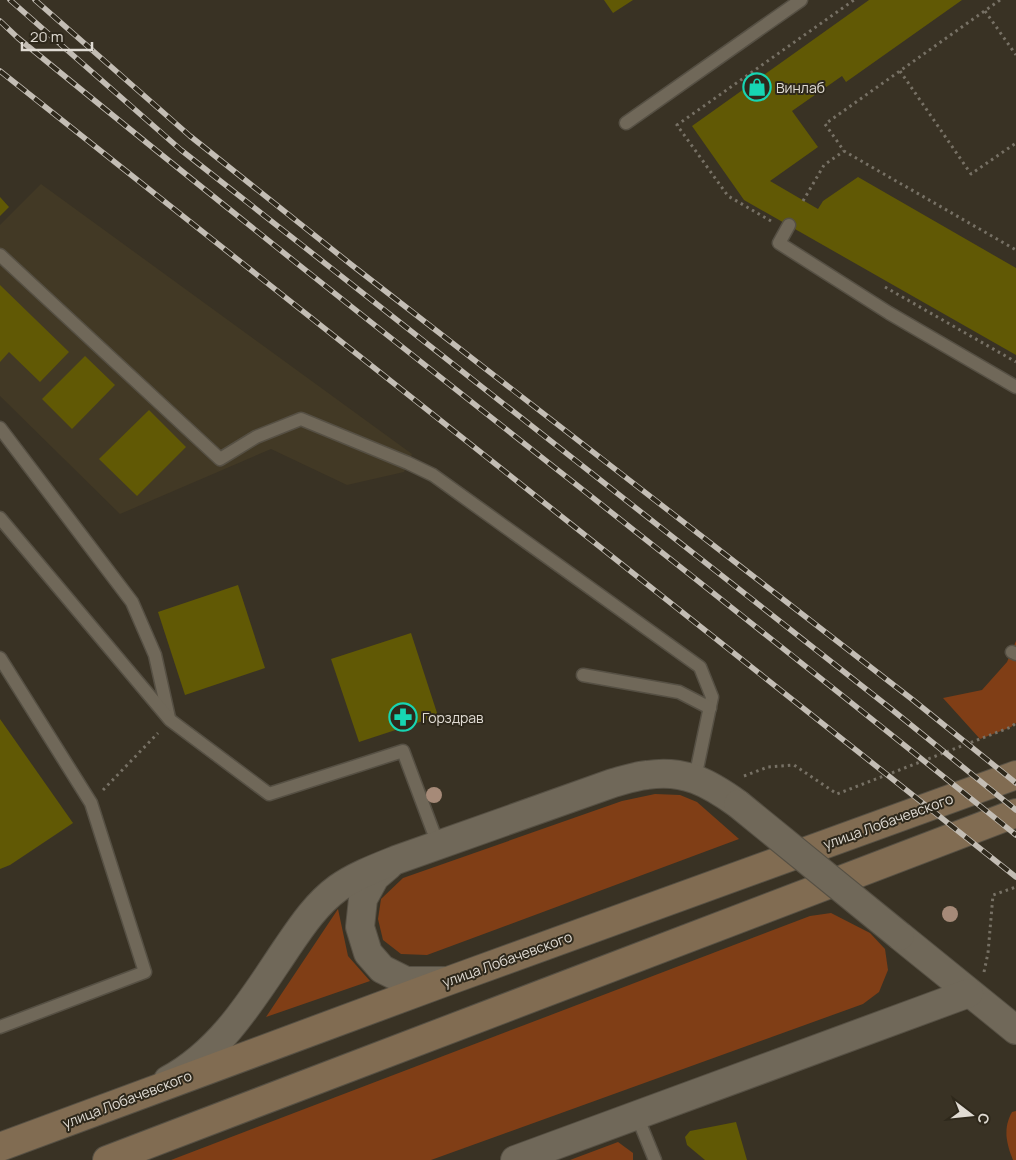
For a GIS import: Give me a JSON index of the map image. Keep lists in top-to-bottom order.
{
  "streets": {
    "main road": ["улица Лобачевского"]
  },
  "places": {
    "shop": ["Винлаб"],
    "pharmacy": ["Горздрав"]
  },
  "scale_bar": "20 m",
  "north": "right"
}
